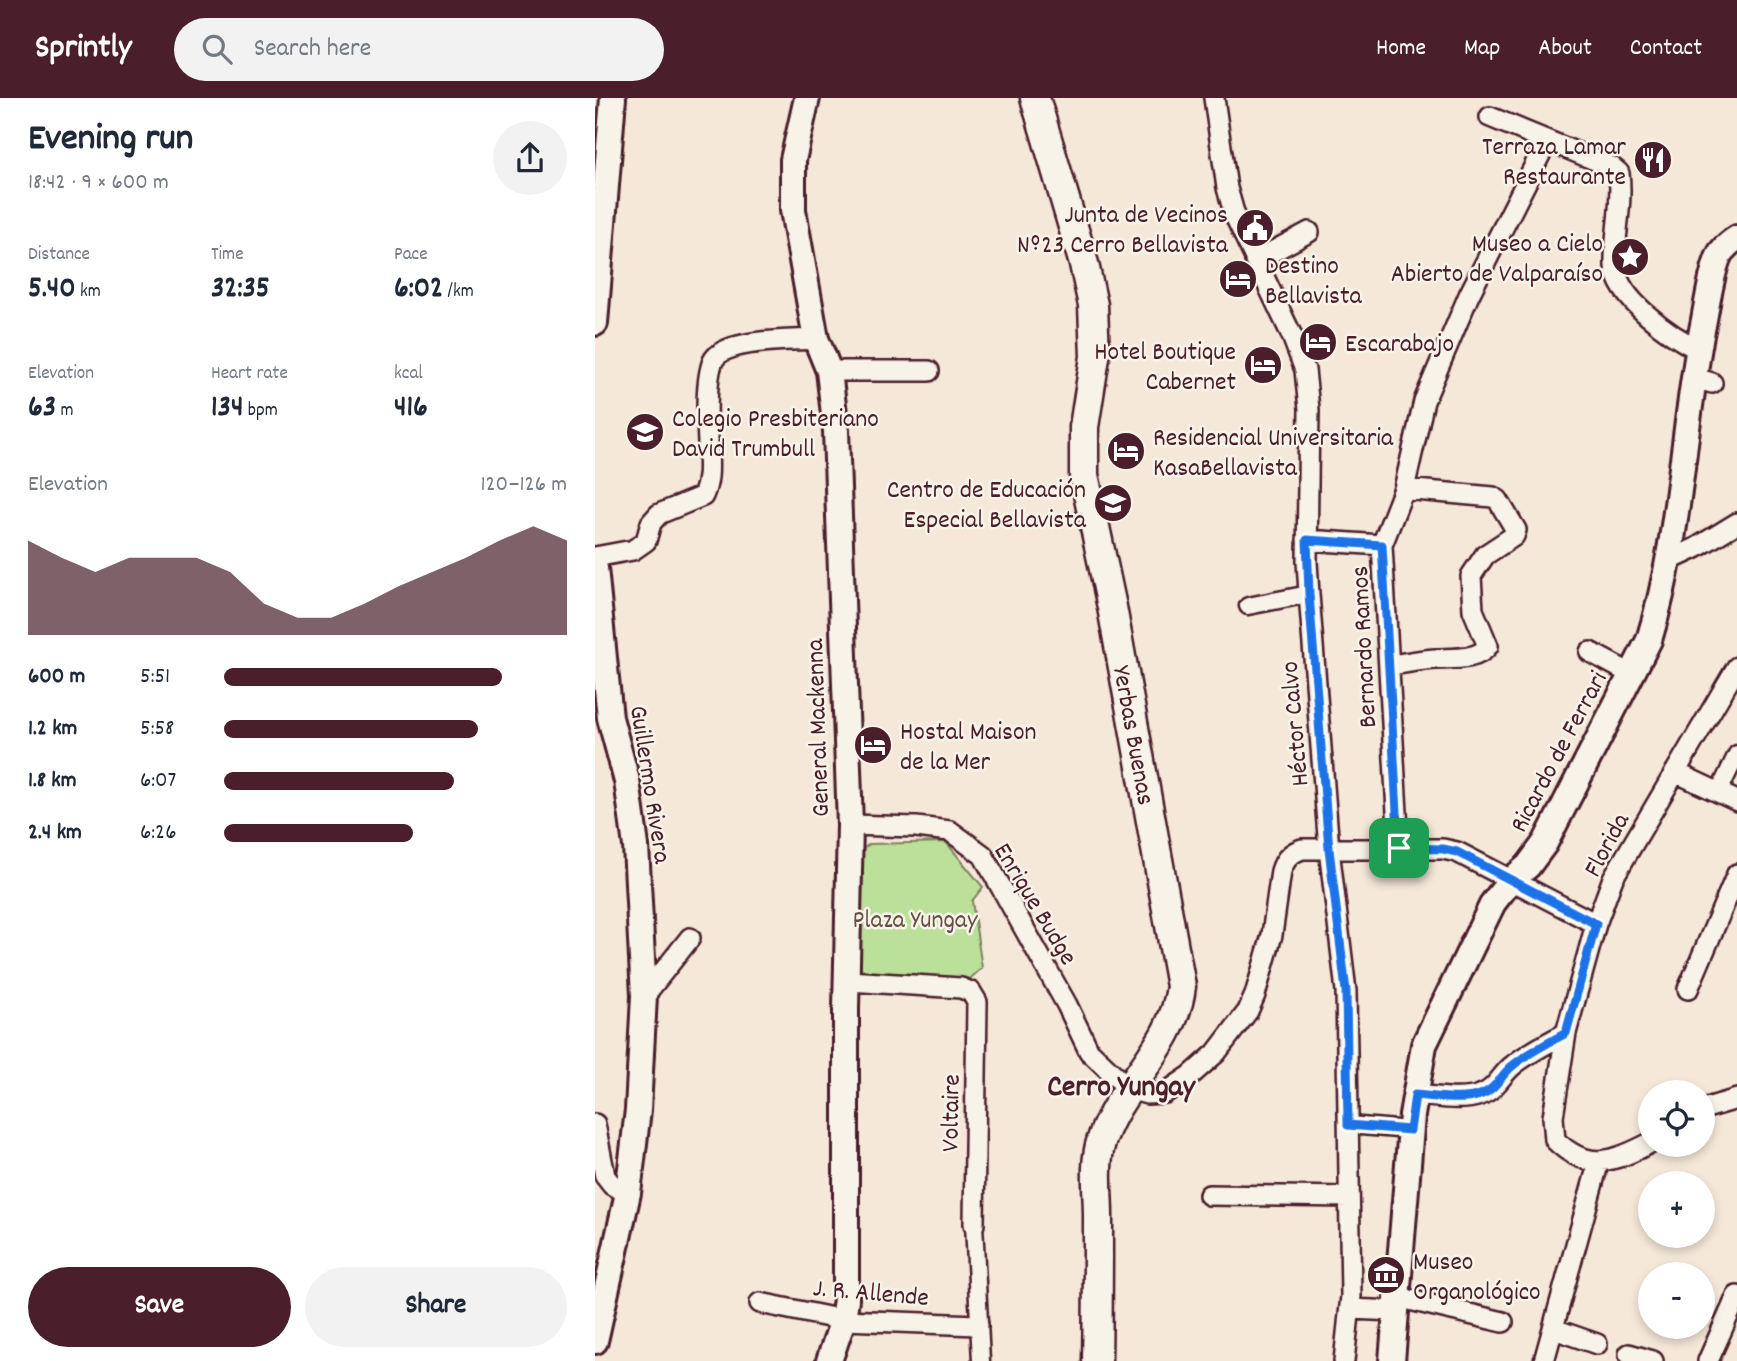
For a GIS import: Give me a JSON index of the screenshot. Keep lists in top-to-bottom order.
{
  "streets": {
    "main road": ["Yerbas Buenas"],
    "street": [
      "Bernardo Ramos",
      "Héctor Calvo",
      "General Mackenna",
      "Ricardo de Ferrari",
      "Guillermo Rivera",
      "Florida",
      "Enrique Budge",
      "Voltaire",
      "J. R. Allende"
    ]
  },
  "crossings": [
    ["General Mackenna", "Enrique Budge"],
    ["General Mackenna", "Voltaire"],
    ["General Mackenna", "J. R. Allende"],
    ["Yerbas Buenas", "Enrique Budge"],
    ["Voltaire", "J. R. Allende"]
  ],
  "districts": ["Cerro Yungay"],
  "parks": ["Plaza Yungay"],
  "places": {
    "restaurant": ["Terraza Lamar Restaurante"],
    "public building": ["Junta de Vecinos Nº23 Cerro Bellavista"],
    "place": ["Museo a Cielo Abierto de Valparaíso"],
    "hotel": [
      "Destino Bellavista",
      "Escarabajo",
      "Hotel Boutique Cabernet",
      "Residencial Universitaria KasaBellavista",
      "Hostal Maison de la Mer"
    ],
    "school or university": ["Colegio Presbiteriano David Trumbull", "Centro de Educación Especial Bellavista"],
    "museum": ["Museo Organológico"]
  },
  "page": {
    "header": "Sprintly",
    "search": "Search here",
    "nav": [
      "Home",
      "Map",
      "About",
      "Contact"
    ],
    "heading": ["Evening run", "18:42 · 9 × 600 m"],
    "stats": [
      ["Distance", "5.40 km"],
      ["Time", "32:35"],
      ["Pace", "6:02 /km"],
      ["Elevation", "63 m"],
      ["Heart rate", "134 bpm"],
      ["kcal", "416"]
    ],
    "chart": ["Elevation", "120–126 m"],
    "list": [
      {
        "name": "600 m",
        "note": "5:51"
      },
      {
        "name": "1.2 km",
        "note": "5:58"
      },
      {
        "name": "1.8 km",
        "note": "6:07"
      },
      {
        "name": "2.4 km",
        "note": "6:26"
      }
    ],
    "map_buttons": ["+", "−"],
    "buttons": ["Save", "Share"]
  }
}
